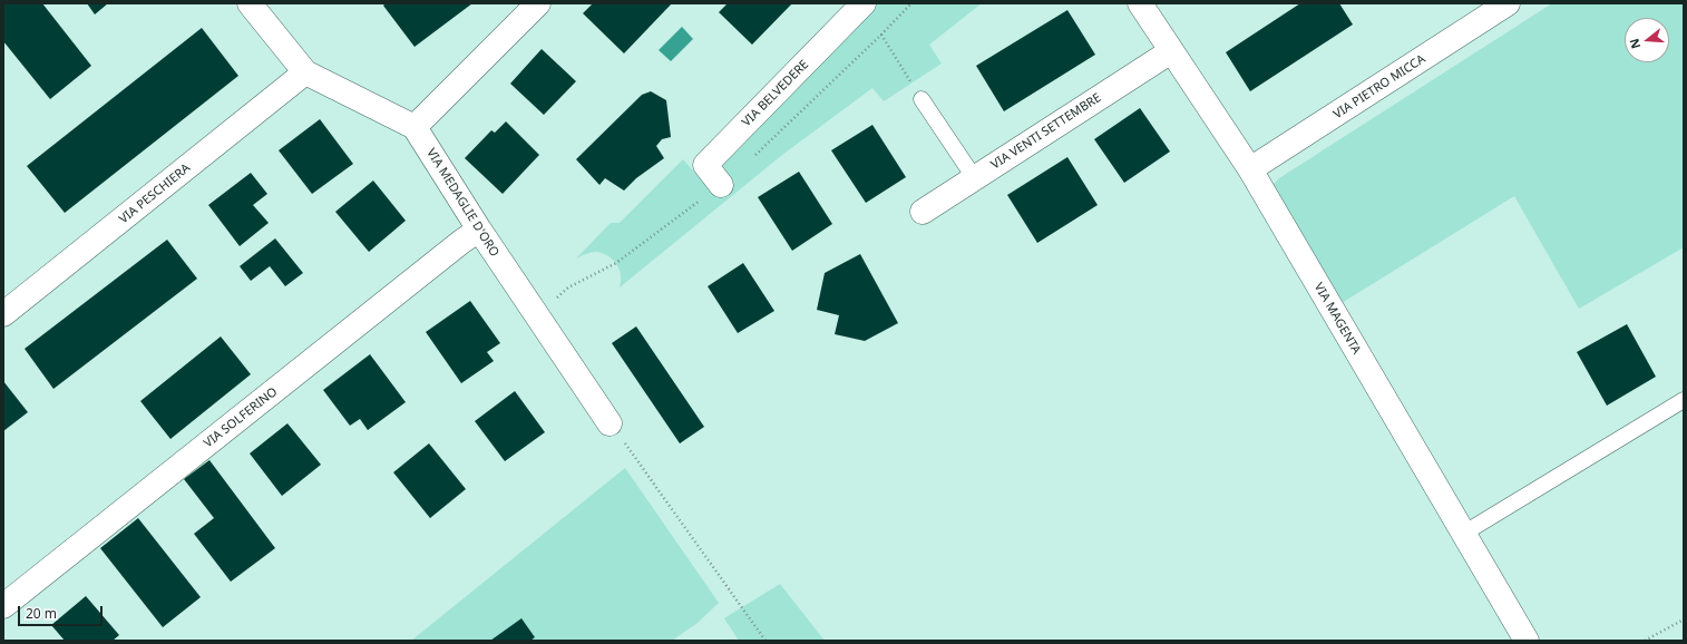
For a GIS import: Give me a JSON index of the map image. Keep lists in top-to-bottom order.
{
  "streets": {
    "street": [
      "VIA PIETRO MICCA",
      "VIA BELVEDERE",
      "VIA VENTI SETTEMBRE",
      "VIA PESCHIERA",
      "VIA MEDAGLIE D'ORO",
      "VIA MAGENTA",
      "VIA SOLFERINO"
    ]
  },
  "crossings": [
    ["VIA PIETRO MICCA", "VIA MAGENTA"],
    ["VIA VENTI SETTEMBRE", "VIA MAGENTA"],
    ["VIA MEDAGLIE D'ORO", "VIA SOLFERINO"]
  ],
  "scale_bar": "20 m",
  "north": "left"
}
